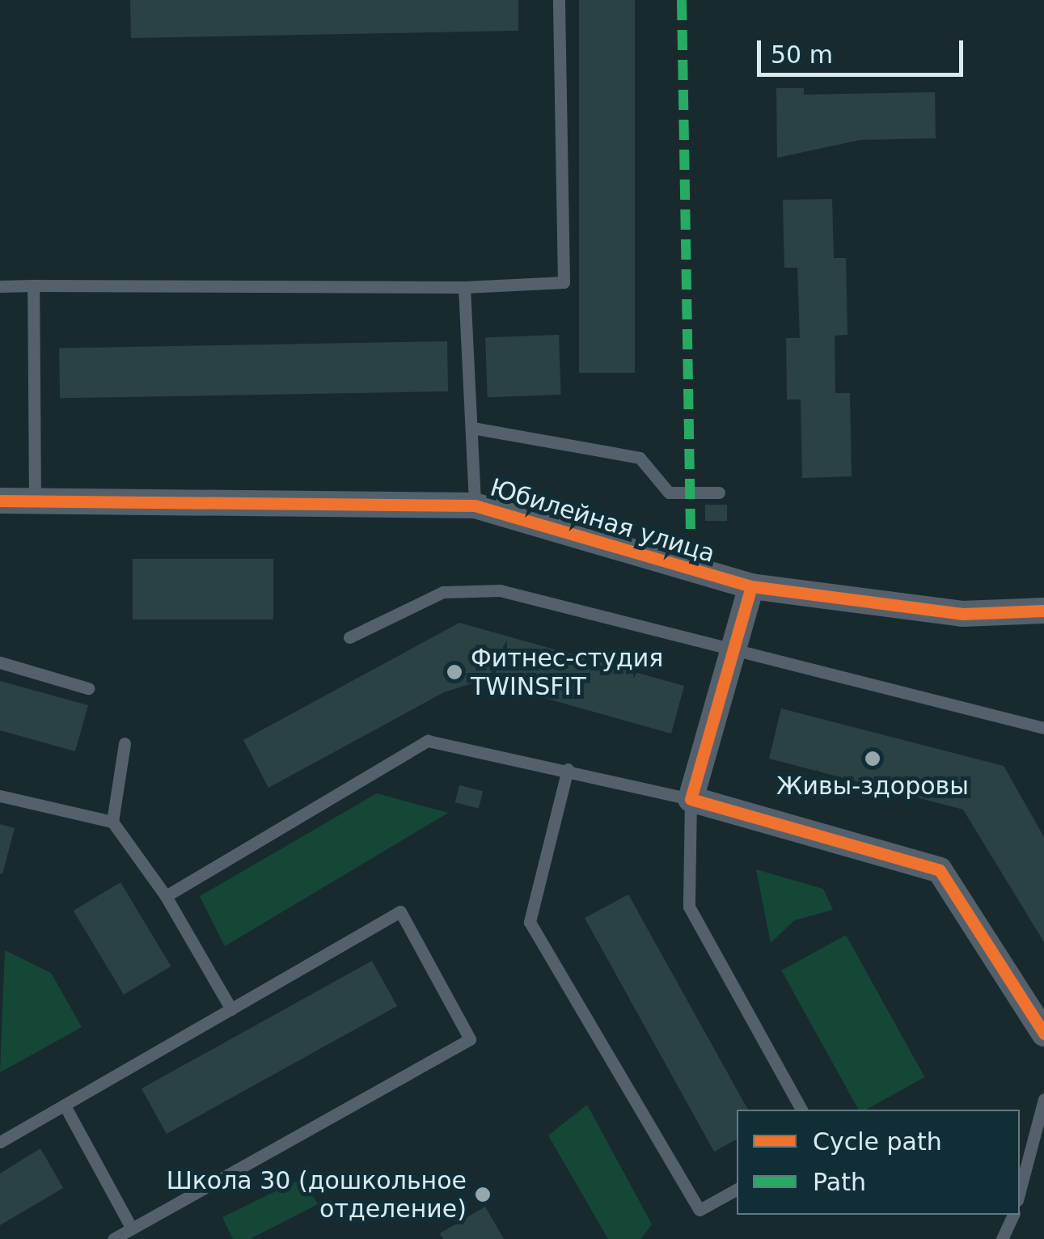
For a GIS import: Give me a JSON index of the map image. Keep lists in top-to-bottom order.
{
  "streets": {
    "street": ["Юбилейная улица"]
  },
  "places": ["Фитнес-студия TWINSFIT", "Живы-здоровы", "Школа 30 (дошкольное отделение)"],
  "legend": ["Cycle path", "Path"],
  "scale_bar": "50 m"
}
